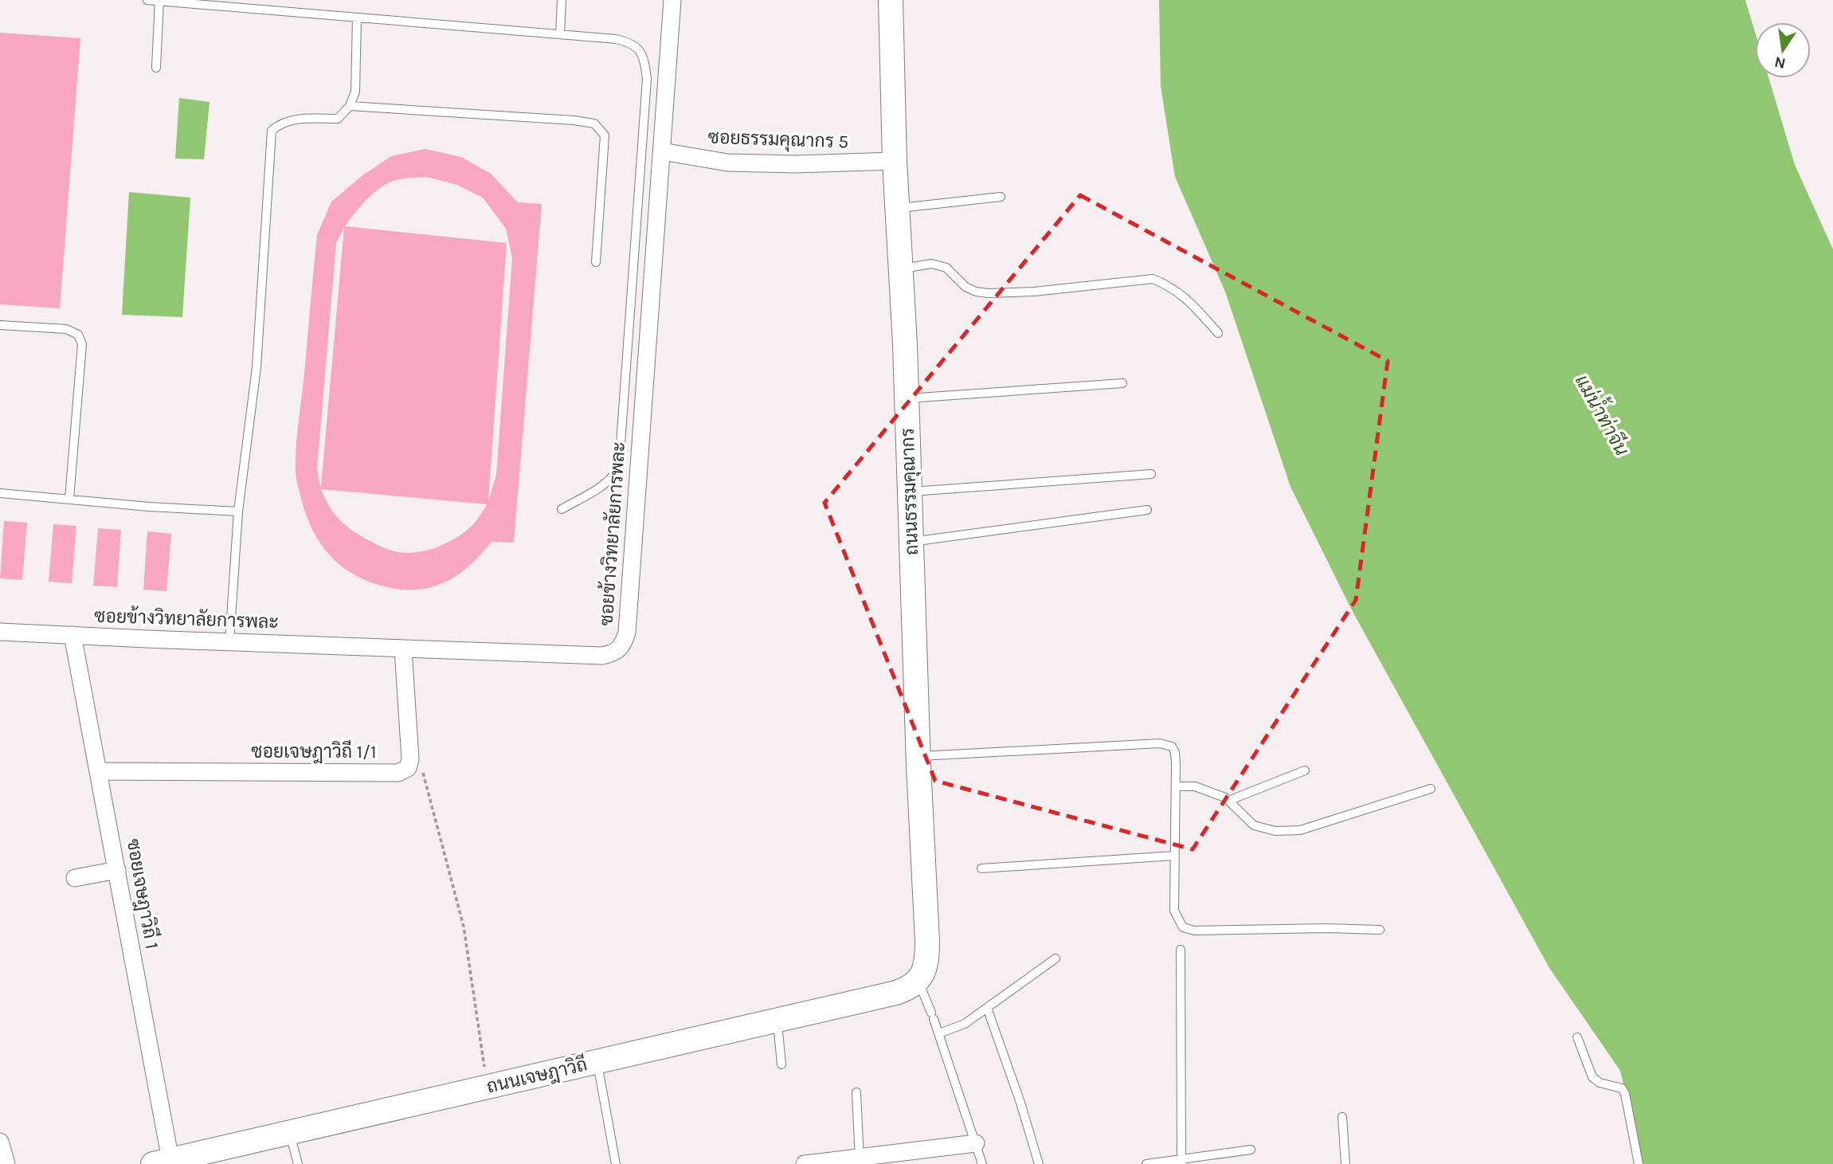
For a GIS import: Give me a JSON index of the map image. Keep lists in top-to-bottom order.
{
  "streets": {
    "street": [
      "ซอยธรรมคุณากร 5",
      "ถนนธรรมคุณากร",
      "ซอยข้างวิทยาลัยการพละ",
      "ซอยเจษฎาวิถี 1/1",
      "ซอยเจษฎาวิถี 1",
      "ถนนเจษฎาวิถี"
    ]
  },
  "crossings": [
    ["ซอยธรรมคุณากร 5", "ถนนธรรมคุณากร"],
    ["ซอยธรรมคุณากร 5", "ซอยข้างวิทยาลัยการพละ"],
    ["ถนนธรรมคุณากร", "ถนนเจษฎาวิถี"],
    ["ซอยข้างวิทยาลัยการพละ", "ซอยเจษฎาวิถี 1"],
    ["ซอยเจษฎาวิถี 1/1", "ซอยเจษฎาวิถี 1"],
    ["ซอยเจษฎาวิถี 1", "ถนนเจษฎาวิถี"]
  ],
  "water": ["แม่น้ำท่าจีน"],
  "north": "bottom"
}
